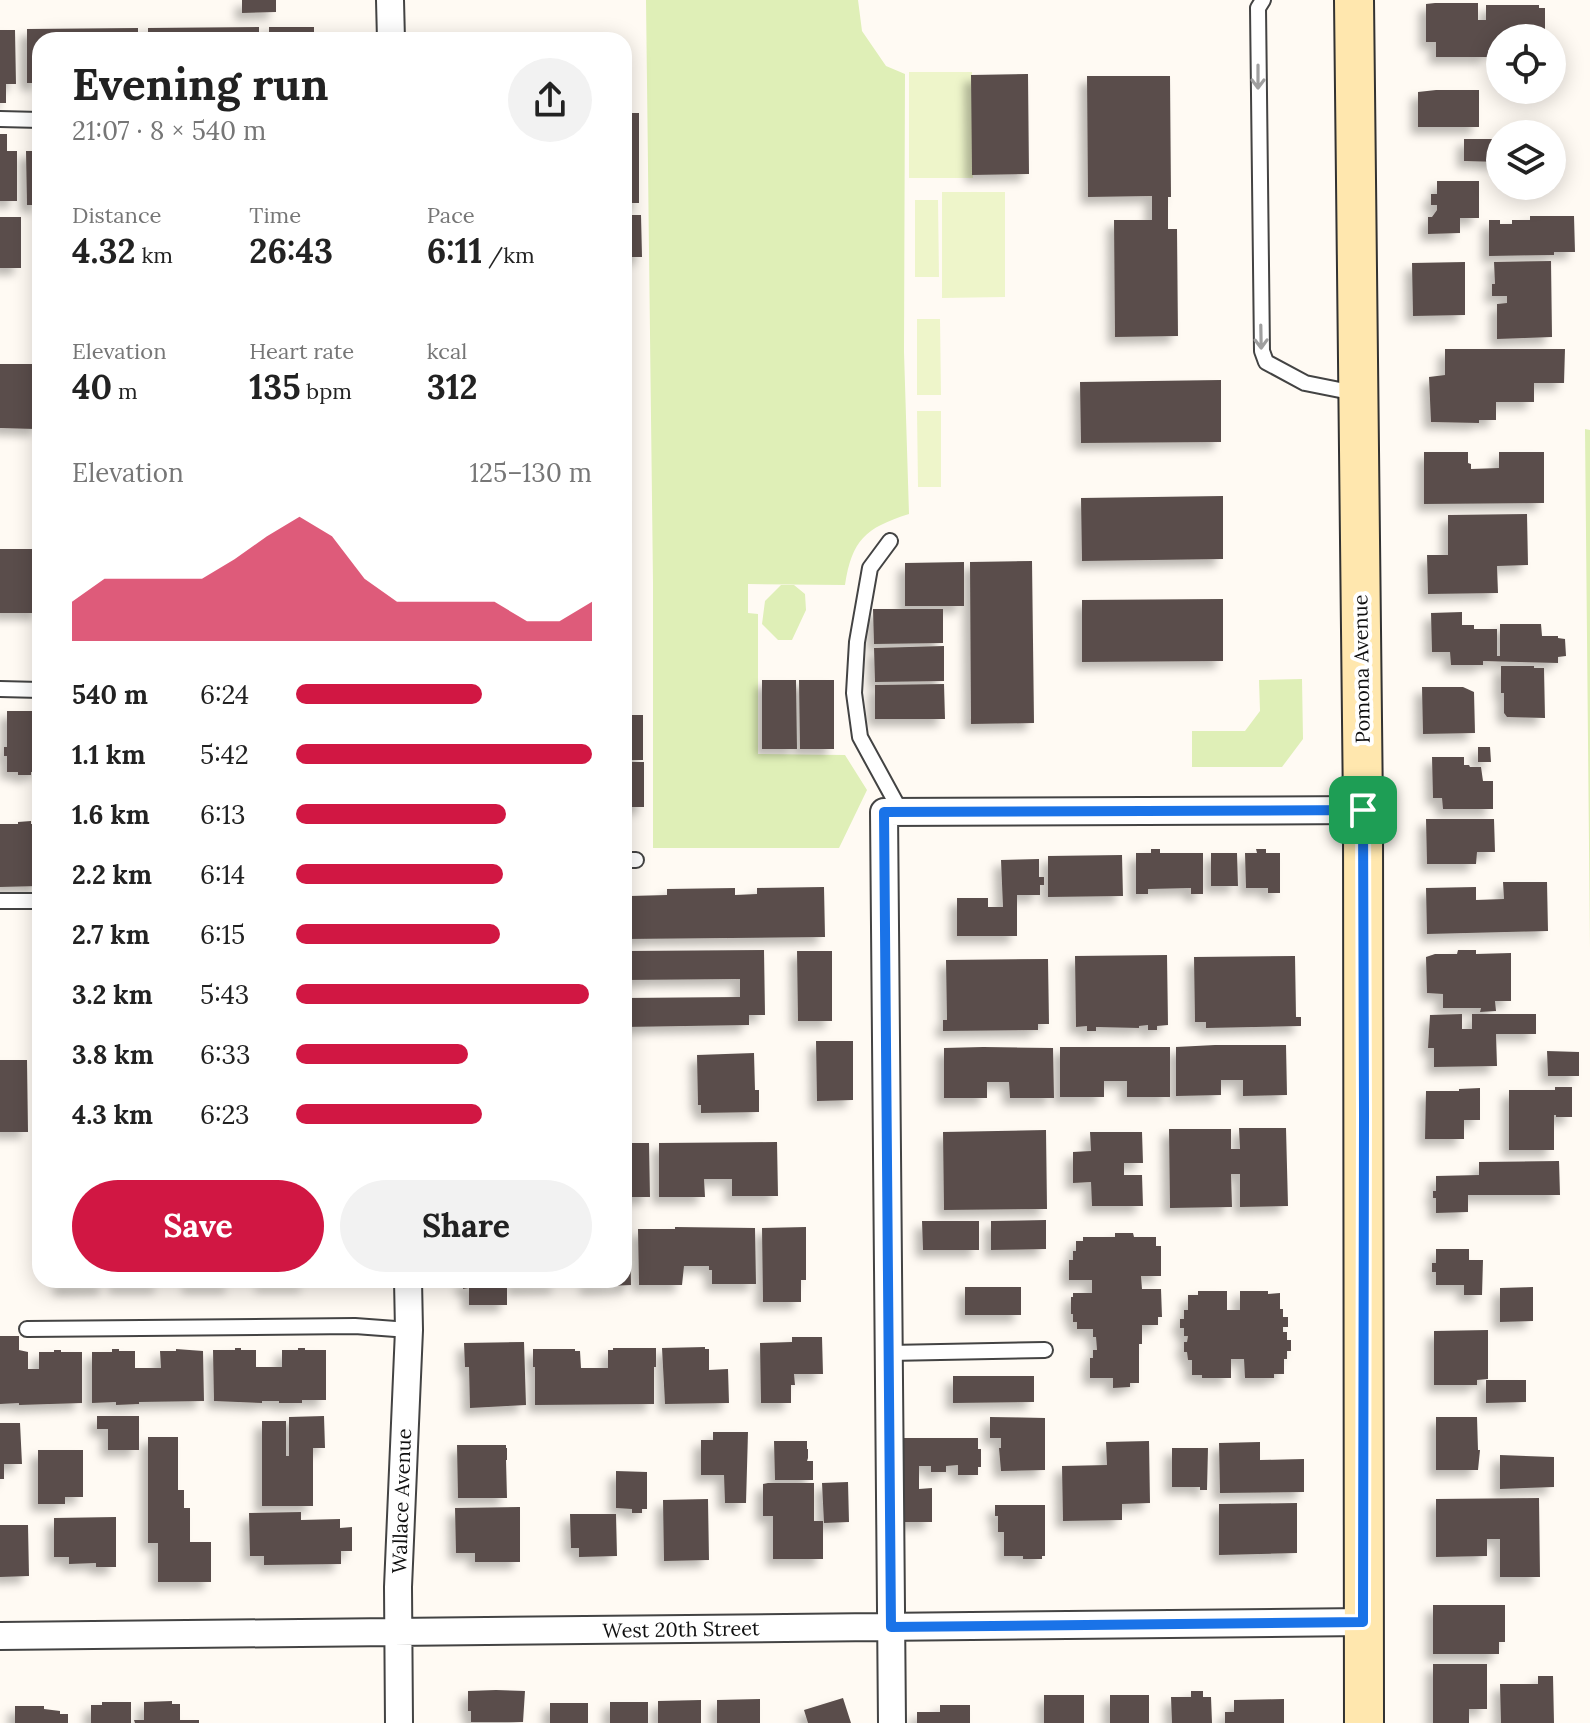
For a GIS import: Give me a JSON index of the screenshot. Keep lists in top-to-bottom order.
{
  "streets": {
    "street": ["Pomona Avenue", "Wallace Avenue", "West 20th Street"]
  },
  "crossings": [
    ["Pomona Avenue", "West 20th Street"],
    ["Wallace Avenue", "West 20th Street"]
  ],
  "page": {
    "heading": ["Evening run", "21:07 · 8 × 540 m"],
    "stats": [
      ["Distance", "4.32 km"],
      ["Time", "26:43"],
      ["Pace", "6:11 /km"],
      ["Elevation", "40 m"],
      ["Heart rate", "135 bpm"],
      ["kcal", "312"]
    ],
    "chart": ["Elevation", "125–130 m"],
    "list": [
      {
        "name": "540 m",
        "note": "6:24"
      },
      {
        "name": "1.1 km",
        "note": "5:42"
      },
      {
        "name": "1.6 km",
        "note": "6:13"
      },
      {
        "name": "2.2 km",
        "note": "6:14"
      },
      {
        "name": "2.7 km",
        "note": "6:15"
      },
      {
        "name": "3.2 km",
        "note": "5:43"
      },
      {
        "name": "3.8 km",
        "note": "6:33"
      },
      {
        "name": "4.3 km",
        "note": "6:23"
      }
    ],
    "buttons": ["Save", "Share"]
  }
}
